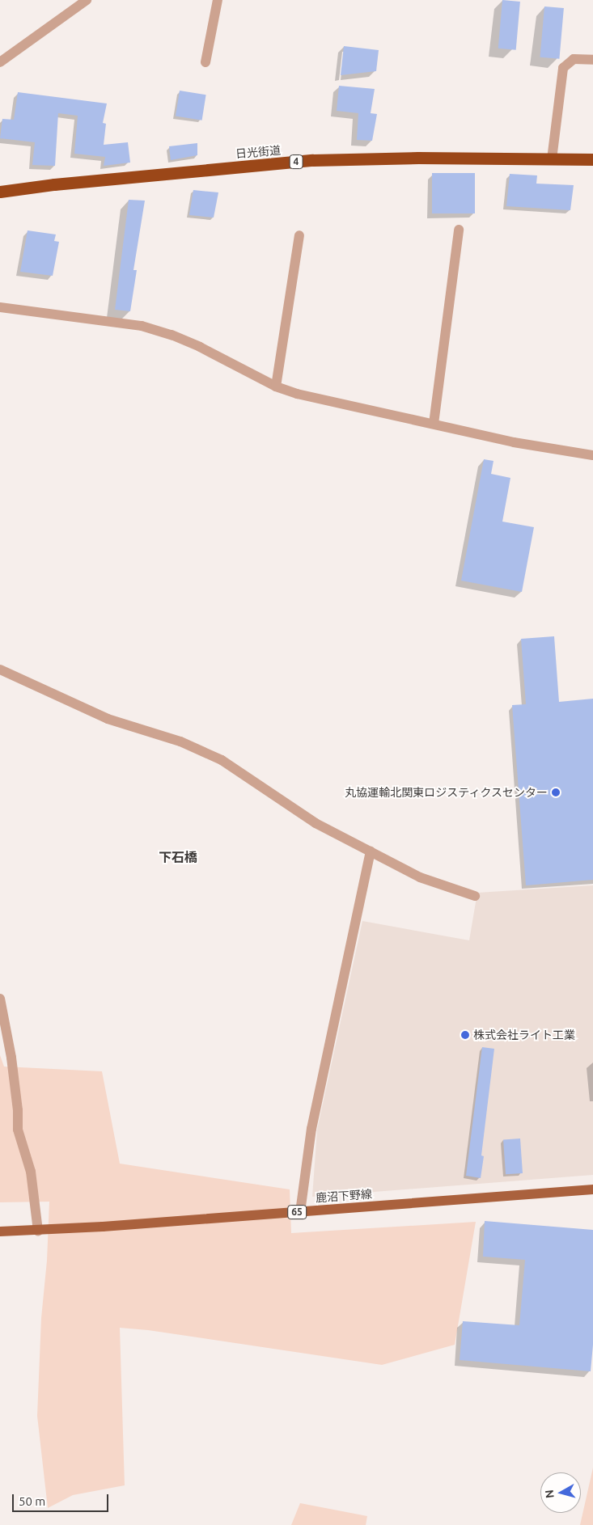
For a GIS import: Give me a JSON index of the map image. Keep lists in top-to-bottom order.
{
  "streets": {
    "highway": ["日光街道", "4"],
    "main road": ["鹿沼下野線", "65"]
  },
  "districts": ["下石橋"],
  "places": ["丸協運輸北関東ロジスティクスセンター", "株式会社ライト工業"],
  "scale_bar": "50 m",
  "north": "left"
}
